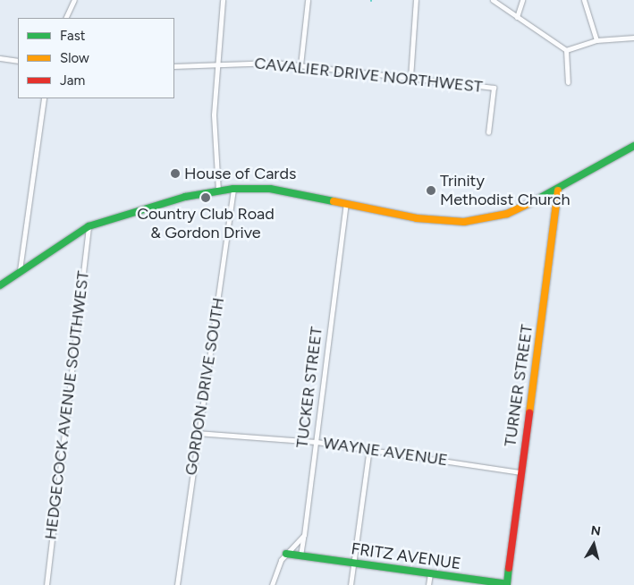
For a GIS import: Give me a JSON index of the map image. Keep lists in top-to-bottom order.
{
  "streets": {
    "main road": ["TURNER STREET", "FRITZ AVENUE"],
    "street": [
      "CAVALIER DRIVE NORTHWEST",
      "GORDON DRIVE SOUTH",
      "TUCKER STREET",
      "HEDGECOCK AVENUE SOUTHWEST",
      "WAYNE AVENUE"
    ]
  },
  "crossings": [
    ["TURNER STREET", "WAYNE AVENUE"],
    ["TURNER STREET", "FRITZ AVENUE"],
    ["GORDON DRIVE SOUTH", "WAYNE AVENUE"],
    ["TUCKER STREET", "WAYNE AVENUE"],
    ["TUCKER STREET", "FRITZ AVENUE"]
  ],
  "places": ["House of Cards", "Trinity Methodist Church", "Country Club Road & Gordon Drive"],
  "legend": ["Fast", "Slow", "Jam"],
  "north": "top"
}
